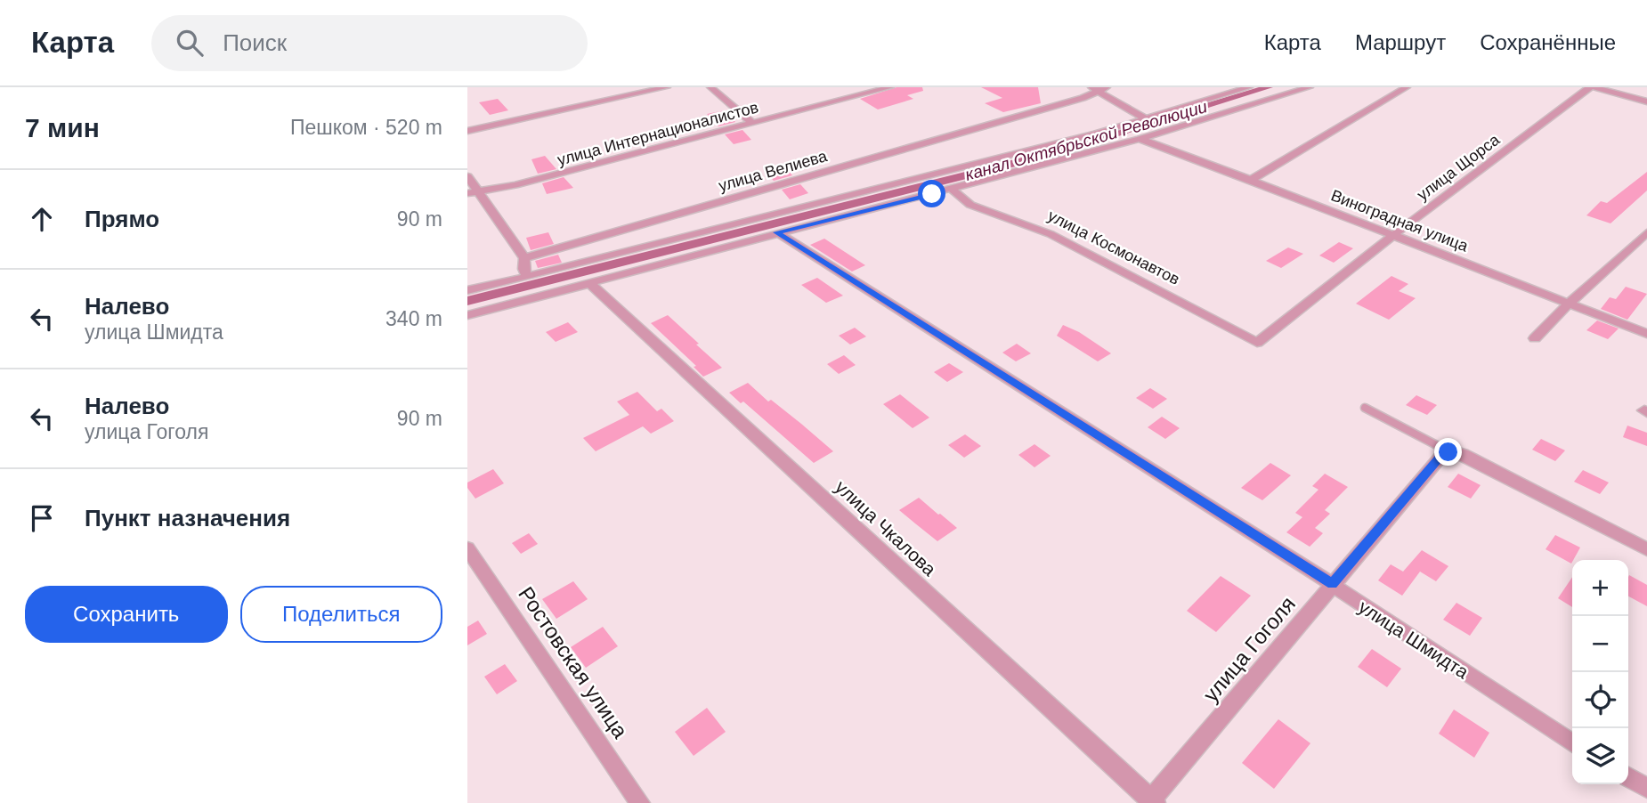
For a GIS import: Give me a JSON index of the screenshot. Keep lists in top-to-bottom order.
{
  "streets": {
    "street": [
      "улица Интернационалистов",
      "улица Щорса",
      "улица Велиева",
      "Виноградная улица",
      "улица Космонавтов",
      "улица Чкалова",
      "улица Шмидта",
      "улица Гоголя",
      "Ростовская улица"
    ]
  },
  "crossings": [
    ["улица Щорса", "Виноградная улица"],
    ["улица Щорса", "улица Космонавтов"],
    ["улица Чкалова", "улица Гоголя"],
    ["улица Шмидта", "улица Гоголя"]
  ],
  "water": ["канал Октябрьской Революции"],
  "page": {
    "header": "Карта",
    "search": "Поиск",
    "nav": ["Карта", "Маршрут", "Сохранённые"],
    "heading": ["7 мин", "Пешком · 520 m"],
    "list": [
      ["Прямо", "90 m"],
      ["Налево", "улица Шмидта", "340 m"],
      ["Налево", "улица Гоголя", "90 m"],
      "Пункт назначения"
    ],
    "map_buttons": ["+", "−"],
    "buttons": ["Сохранить", "Поделиться"]
  }
}
